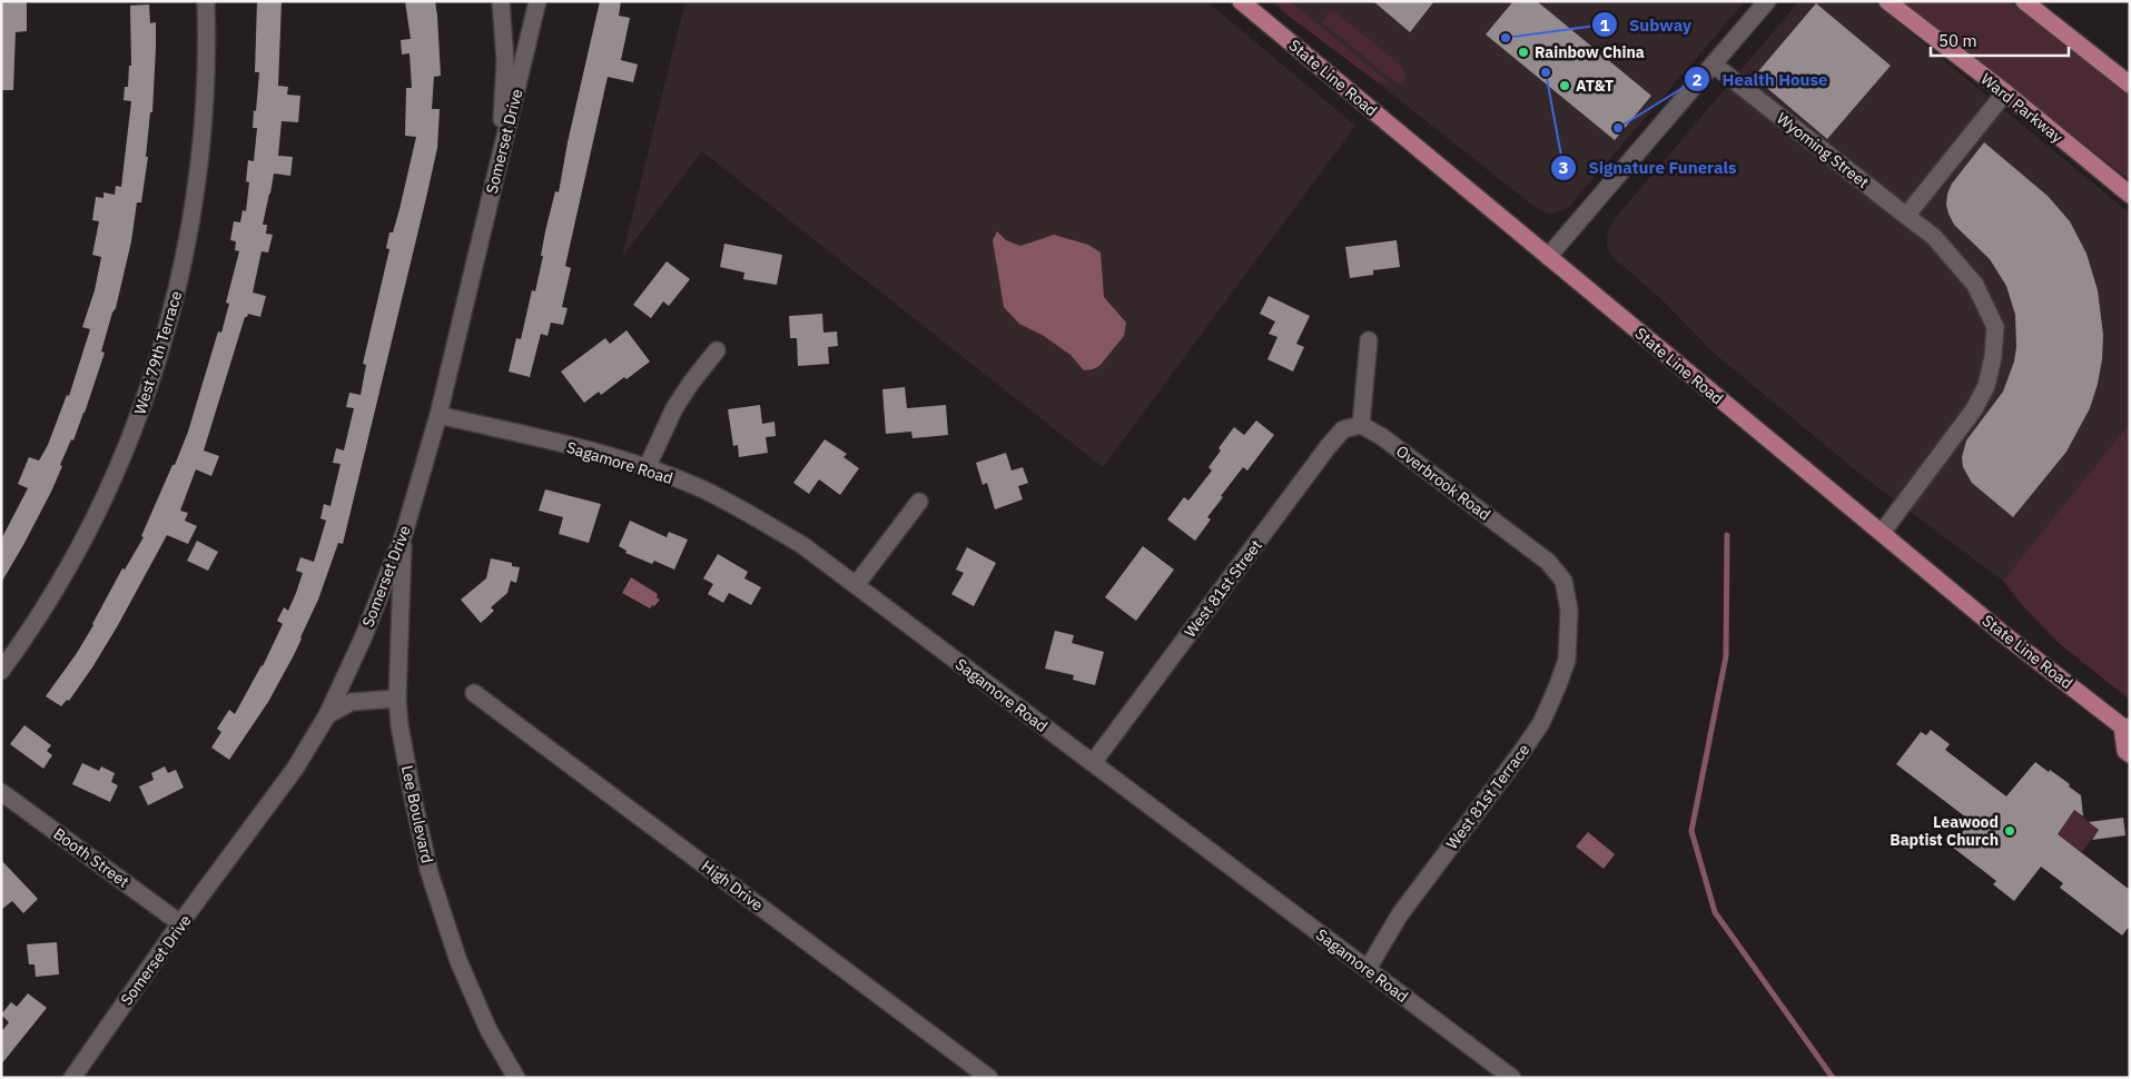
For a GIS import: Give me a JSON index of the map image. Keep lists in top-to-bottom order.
{
  "streets": {
    "main road": ["State Line Road", "Ward Parkway"],
    "street": [
      "Somerset Drive",
      "Wyoming Street",
      "West 79th Terrace",
      "Sagamore Road",
      "Overbrook Road",
      "West 81st Street",
      "West 81st Terrace",
      "Lee Boulevard",
      "Booth Street",
      "High Drive"
    ]
  },
  "crossings": [
    ["State Line Road", "Wyoming Street"],
    ["Somerset Drive", "Sagamore Road"],
    ["Somerset Drive", "Lee Boulevard"],
    ["Somerset Drive", "Booth Street"],
    ["Sagamore Road", "West 81st Street"],
    ["Sagamore Road", "West 81st Terrace"],
    ["Overbrook Road", "West 81st Street"],
    ["Overbrook Road", "West 81st Terrace"]
  ],
  "places": [
    "Subway",
    "Rainbow China",
    "Signature Funerals",
    "AT&T",
    "Health House",
    "Leawood Baptist Church"
  ],
  "scale_bar": "50 m"
}
